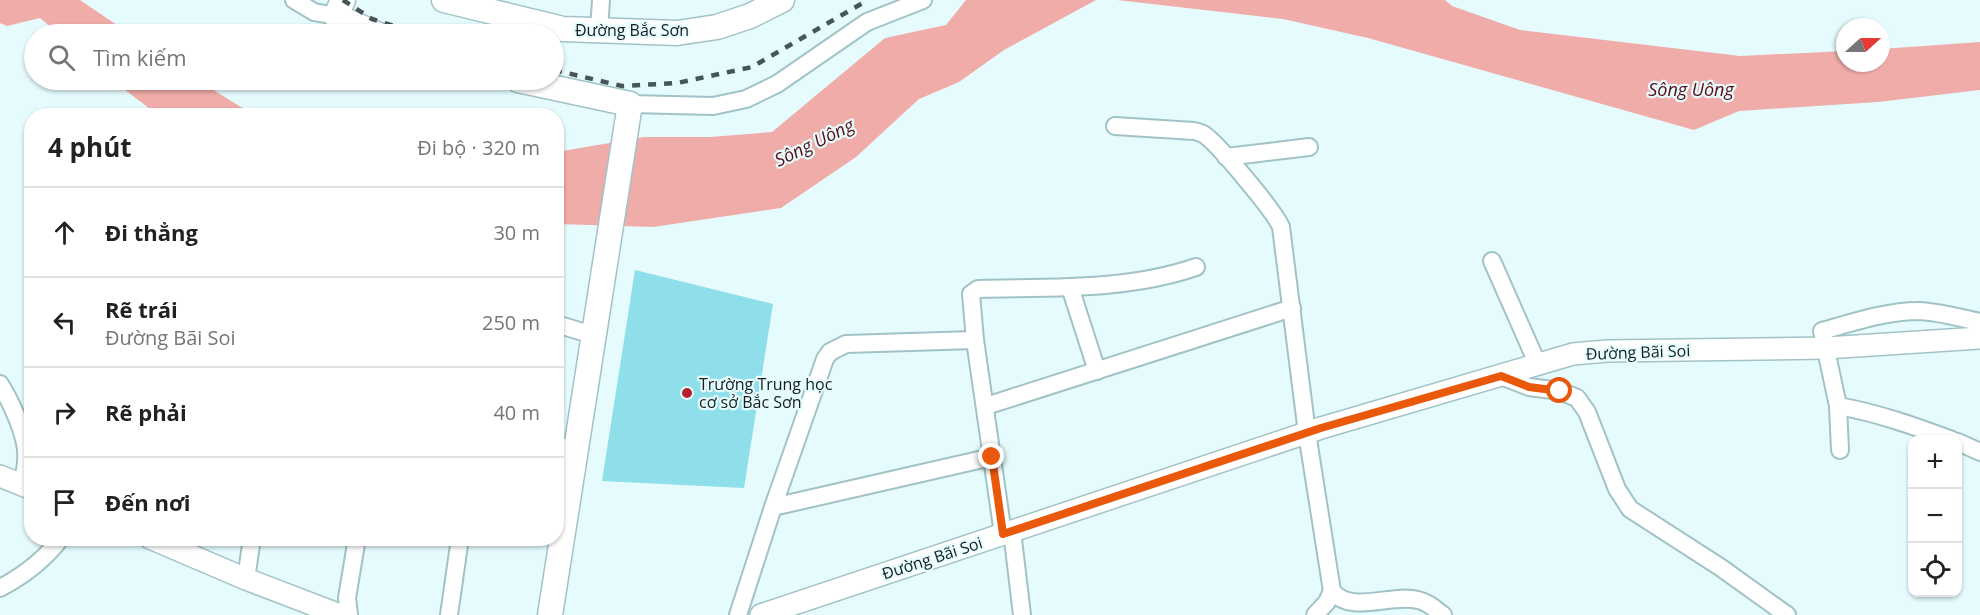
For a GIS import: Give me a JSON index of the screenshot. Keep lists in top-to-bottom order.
{
  "streets": {
    "main road": ["Đường Bắc Sơn"],
    "street": ["Đường Bãi Soi"]
  },
  "water": ["Sông Uông"],
  "places": ["Trường Trung học cơ sở Bắc Sơn"],
  "north": "right",
  "page": {
    "search": "Tìm kiếm",
    "heading": ["4 phút", "Đi bộ · 320 m"],
    "list": [
      ["Đi thẳng", "30 m"],
      ["Rẽ trái", "Đường Bãi Soi", "250 m"],
      ["Rẽ phải", "40 m"],
      "Đến nơi"
    ],
    "map_buttons": ["+", "−"]
  }
}
